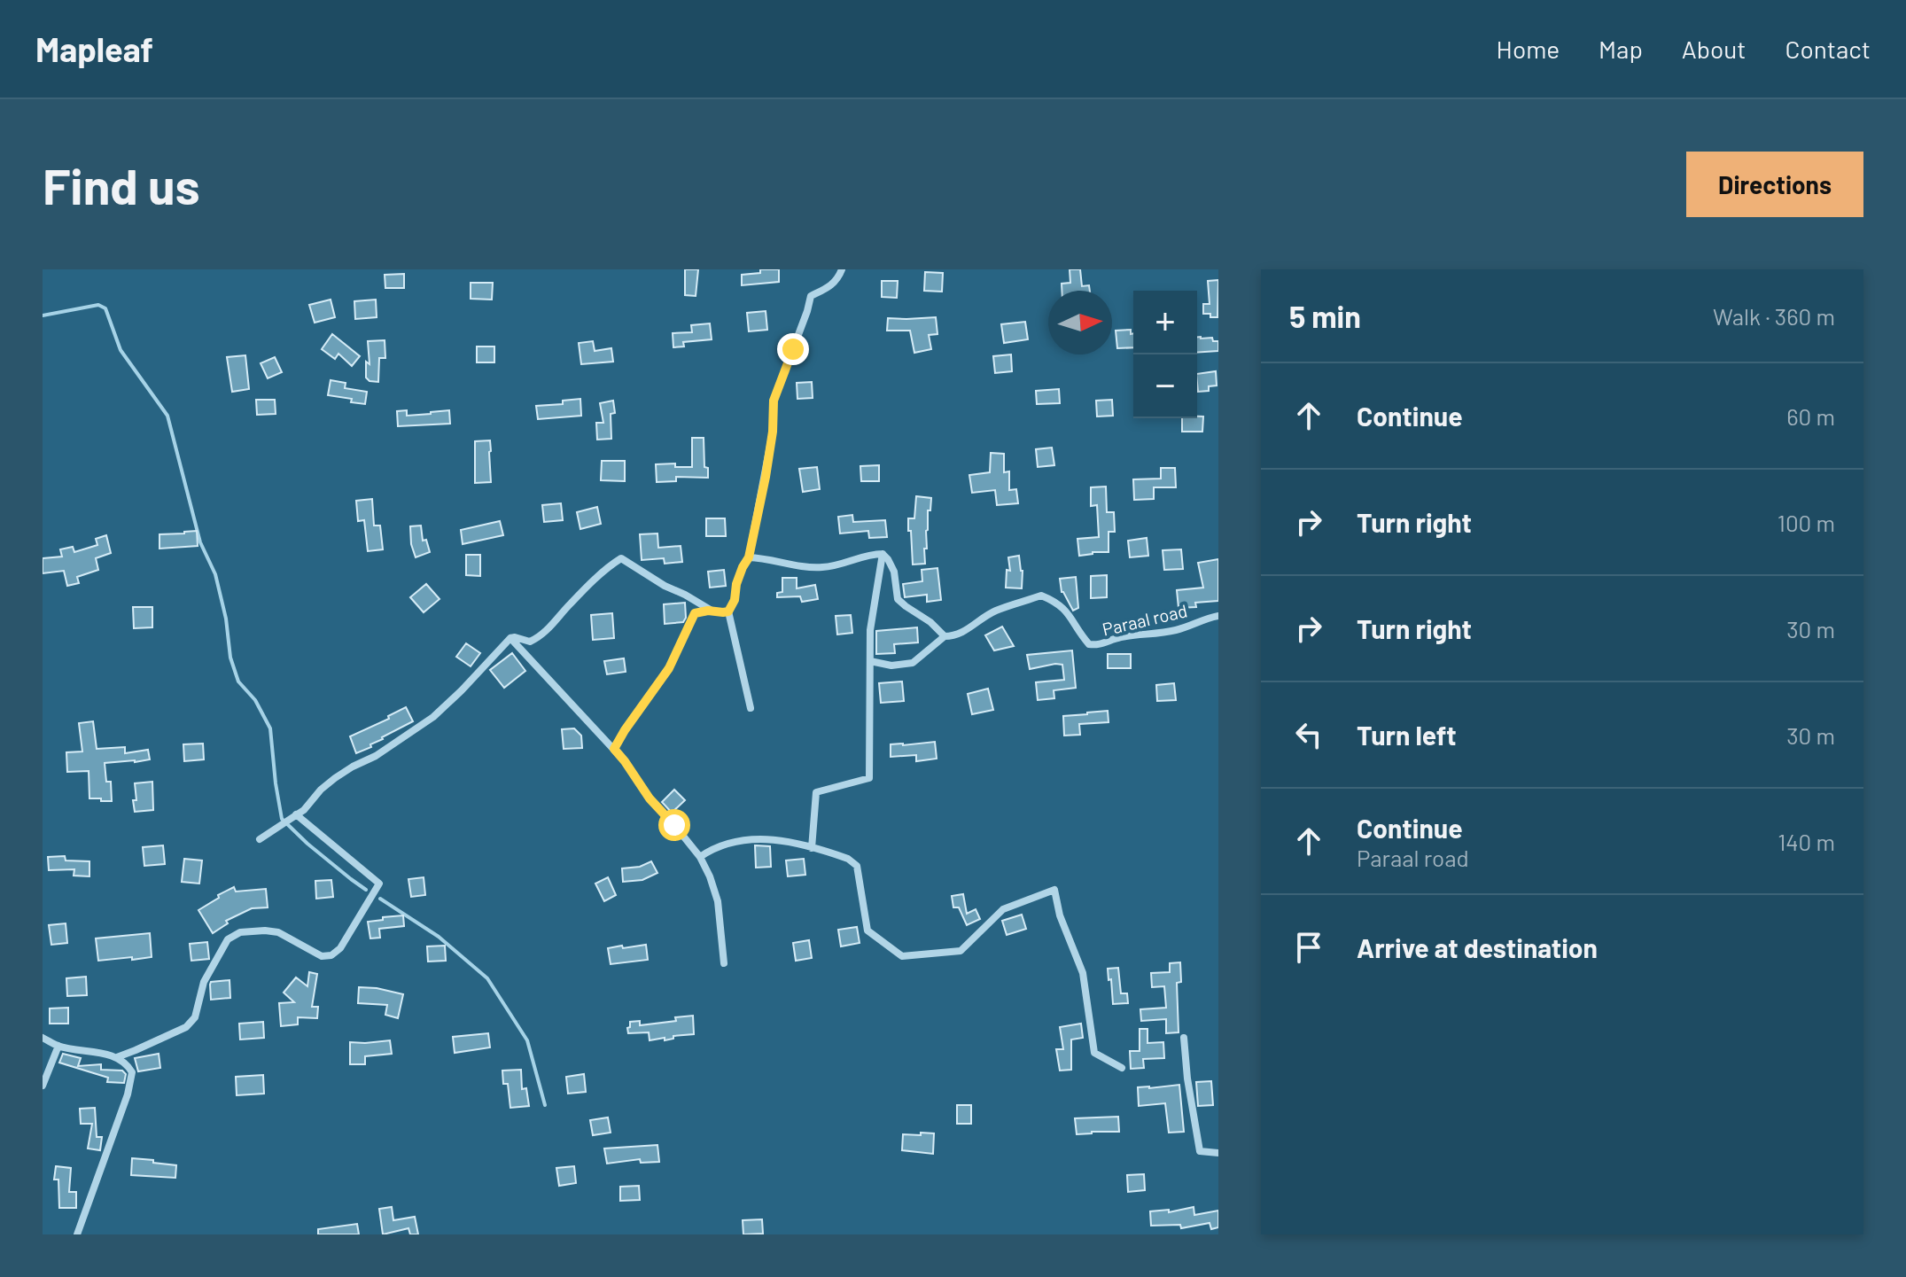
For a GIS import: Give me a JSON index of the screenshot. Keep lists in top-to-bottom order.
{
  "streets": {
    "street": ["Paraal road"]
  },
  "north": "right",
  "page": {
    "header": "Mapleaf",
    "nav": [
      "Home",
      "Map",
      "About",
      "Contact"
    ],
    "buttons": "Directions",
    "title": "Find us",
    "heading": ["5 min", "Walk · 360 m"],
    "map_buttons": ["+", "−"],
    "list": [
      ["Continue", "60 m"],
      ["Turn right", "100 m"],
      ["Turn right", "30 m"],
      ["Turn left", "30 m"],
      ["Continue", "Paraal road", "140 m"],
      "Arrive at destination"
    ]
  }
}
